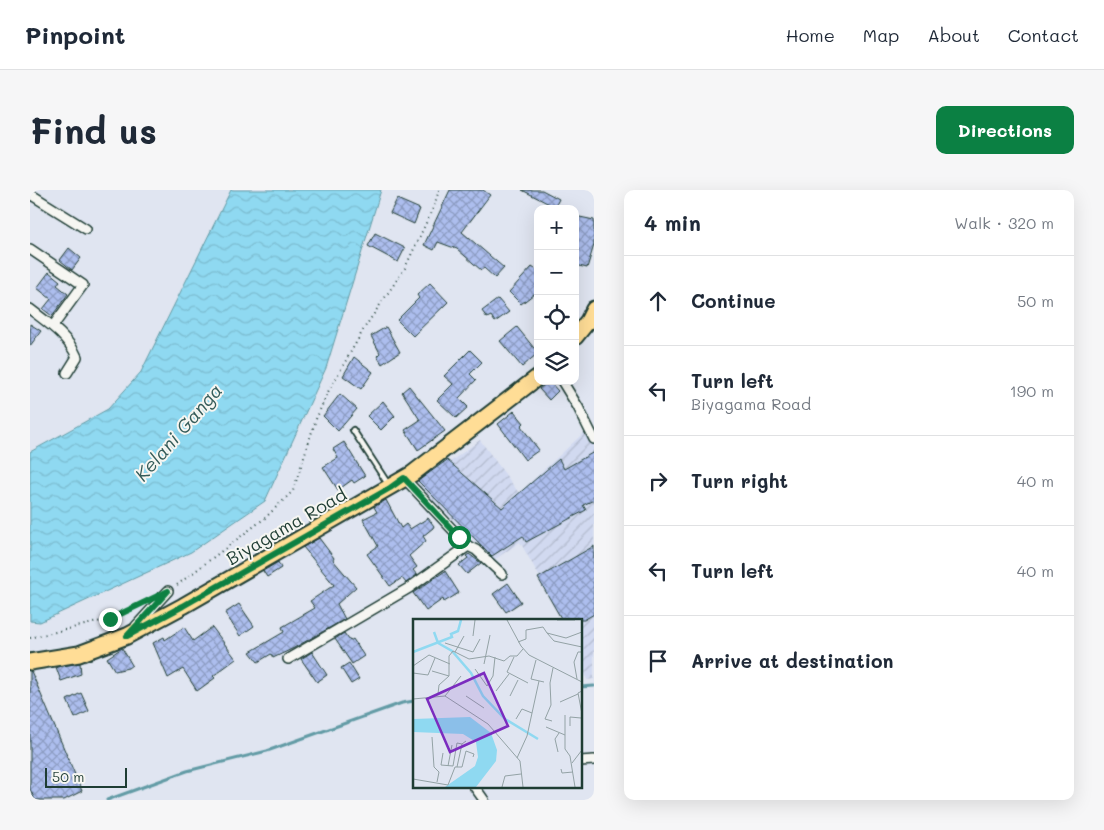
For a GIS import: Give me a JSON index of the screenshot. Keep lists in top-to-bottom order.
{
  "streets": {
    "main road": ["Biyagama Road"]
  },
  "water": ["Kelani Ganga"],
  "scale_bar": "50 m",
  "page": {
    "header": "Pinpoint",
    "nav": [
      "Home",
      "Map",
      "About",
      "Contact"
    ],
    "buttons": "Directions",
    "title": "Find us",
    "heading": ["4 min", "Walk · 320 m"],
    "map_buttons": ["+", "−"],
    "list": [
      ["Continue", "50 m"],
      ["Turn left", "Biyagama Road", "190 m"],
      ["Turn right", "40 m"],
      ["Turn left", "40 m"],
      "Arrive at destination"
    ],
    "scale": "50 m"
  }
}
